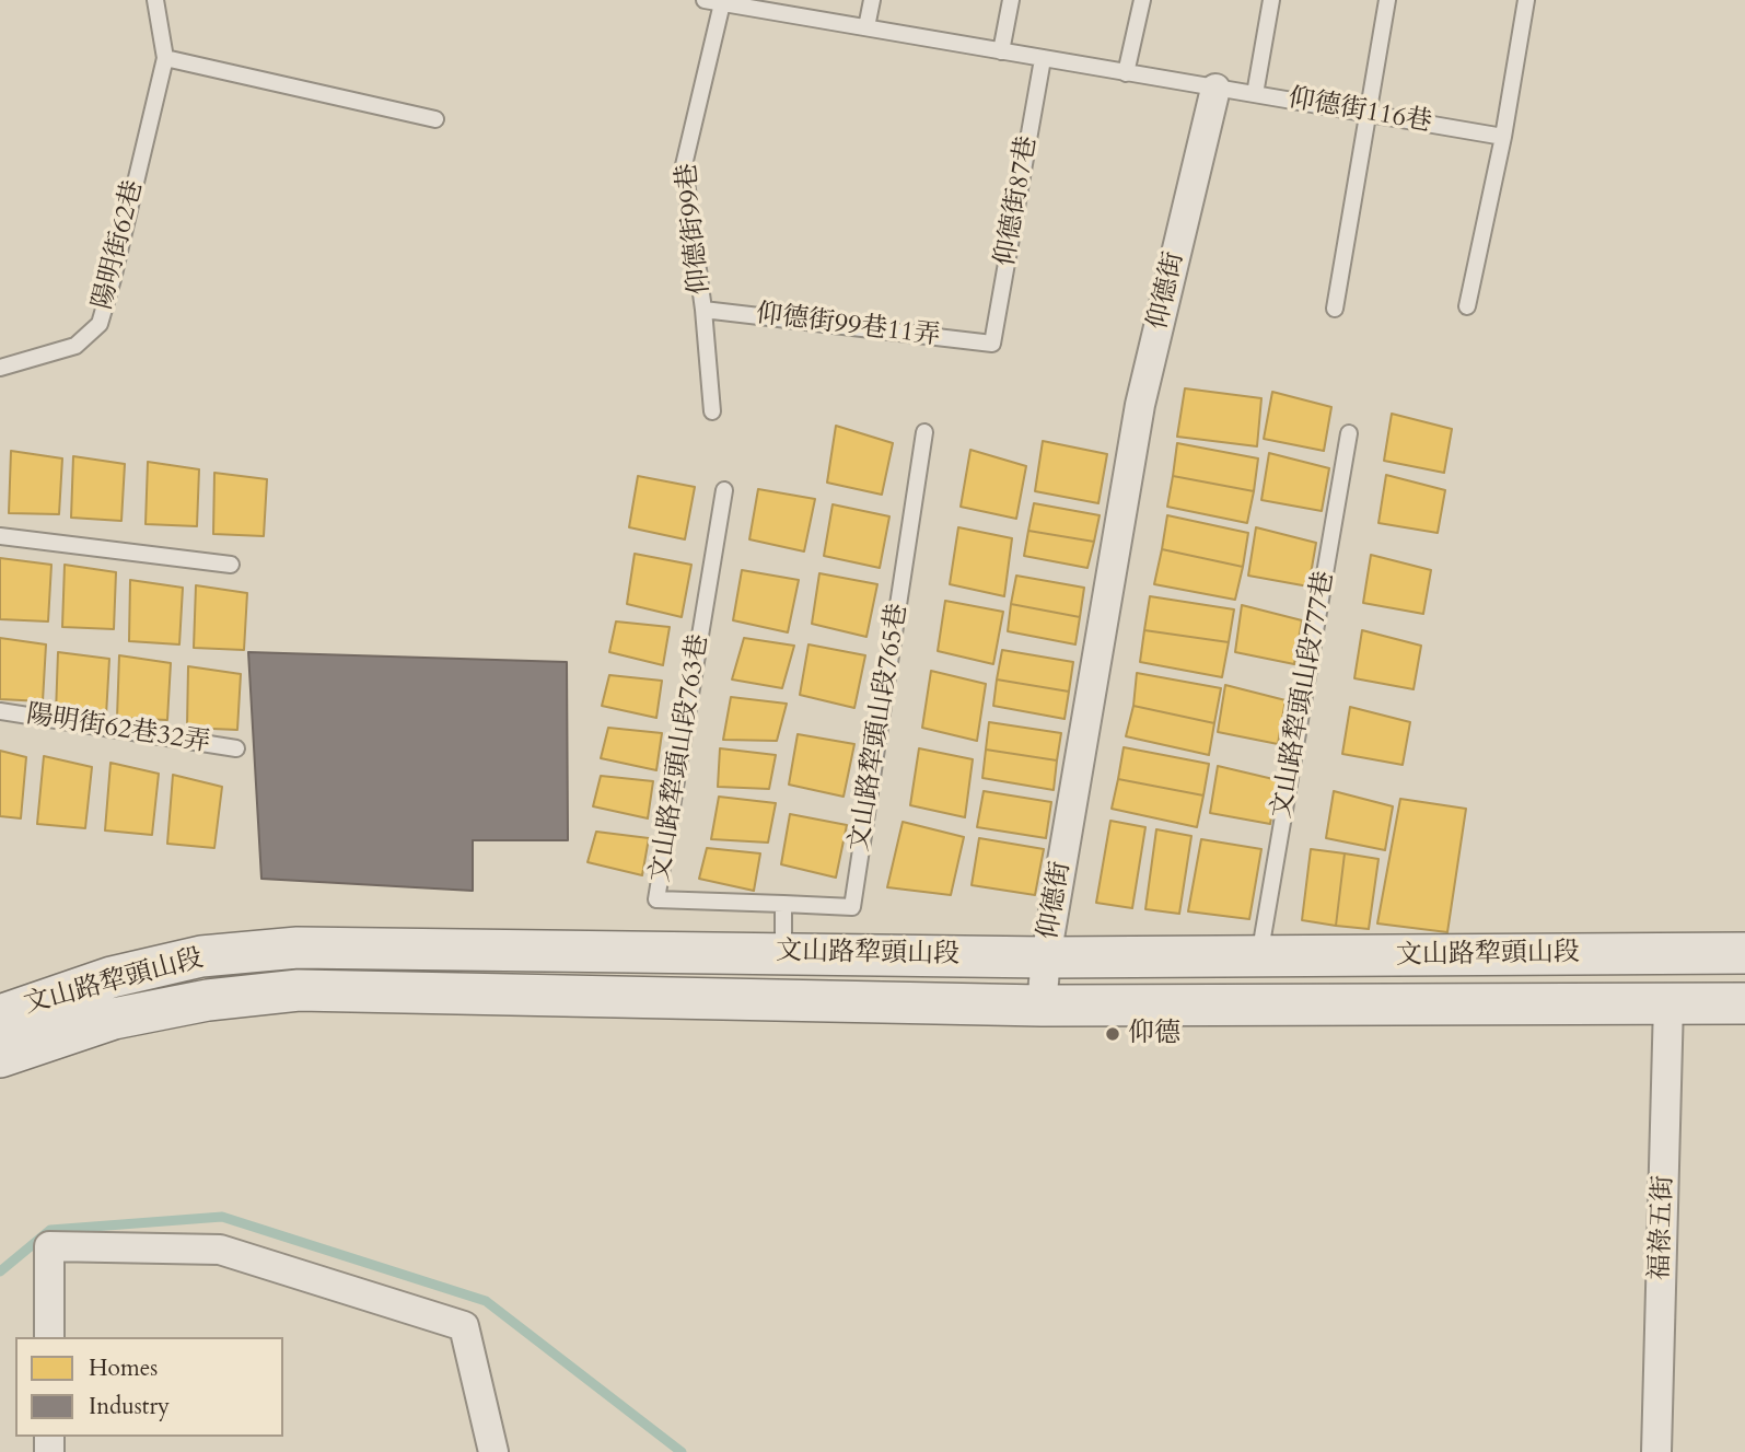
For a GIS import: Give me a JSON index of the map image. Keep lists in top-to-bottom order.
{
  "streets": {
    "main road": ["文山路犂頭山段"],
    "street": ["仰德街", "福祿五街"],
    "lane": [
      "仰德街116巷",
      "仰德街87巷",
      "仰德街99巷",
      "陽明街62巷",
      "仰德街99巷11弄",
      "文山路犂頭山段777巷",
      "文山路犂頭山段765巷",
      "陽明街62巷32弄",
      "文山路犂頭山段763巷"
    ]
  },
  "crossings": [
    ["仰德街116巷", "仰德街"],
    ["仰德街87巷", "仰德街99巷11弄"],
    ["仰德街99巷", "仰德街99巷11弄"],
    ["仰德街", "文山路犂頭山段"],
    ["文山路犂頭山段777巷", "文山路犂頭山段"],
    ["文山路犂頭山段765巷", "文山路犂頭山段763巷"],
    ["文山路犂頭山段", "福祿五街"]
  ],
  "places": ["仰德"],
  "legend": ["Homes", "Industry"]
}
